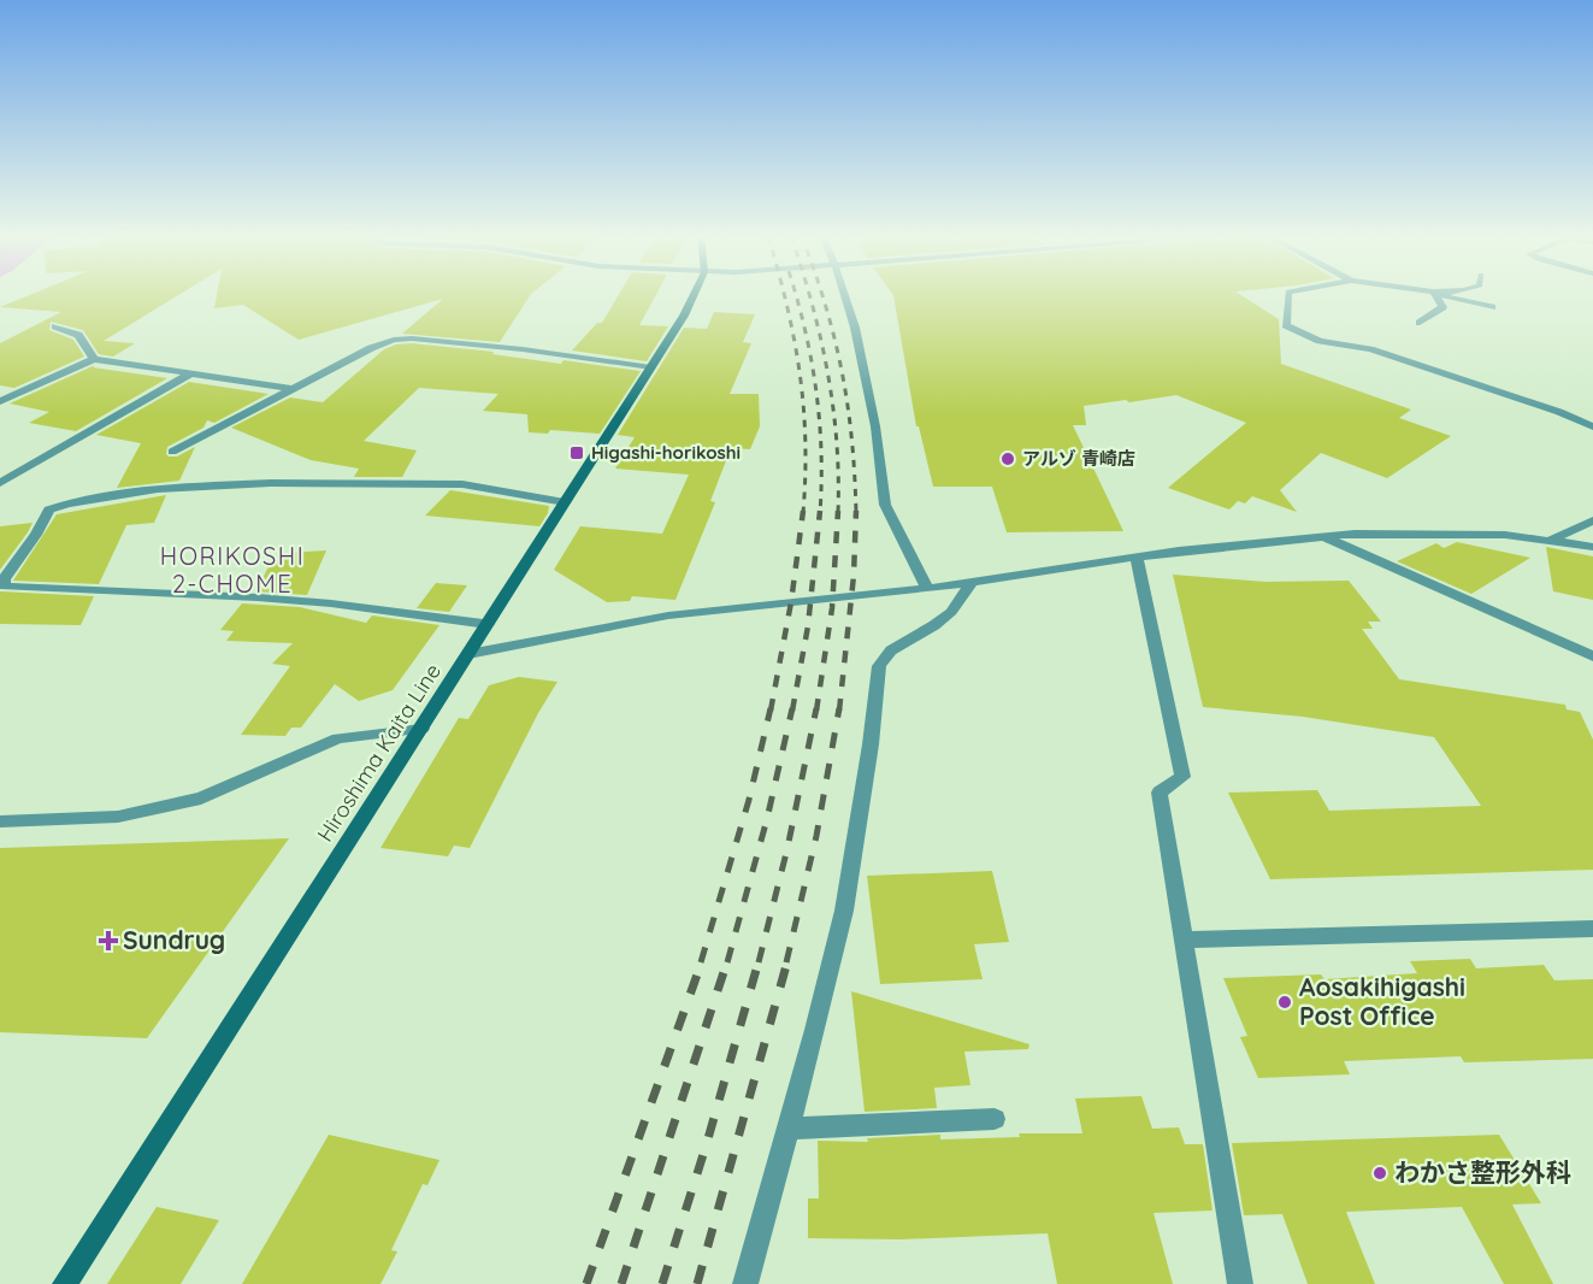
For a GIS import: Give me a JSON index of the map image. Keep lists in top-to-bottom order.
{
  "streets": {
    "main road": ["Hiroshima Kaita Line"]
  },
  "districts": ["HORIKOSHI 2-CHOME"],
  "places": {
    "transit": ["Higashi-horikoshi"],
    "other": ["アルゾ 青崎店", "Aosakihigashi Post Office", "わかさ整形外科"],
    "health": ["Sundrug"]
  }
}
